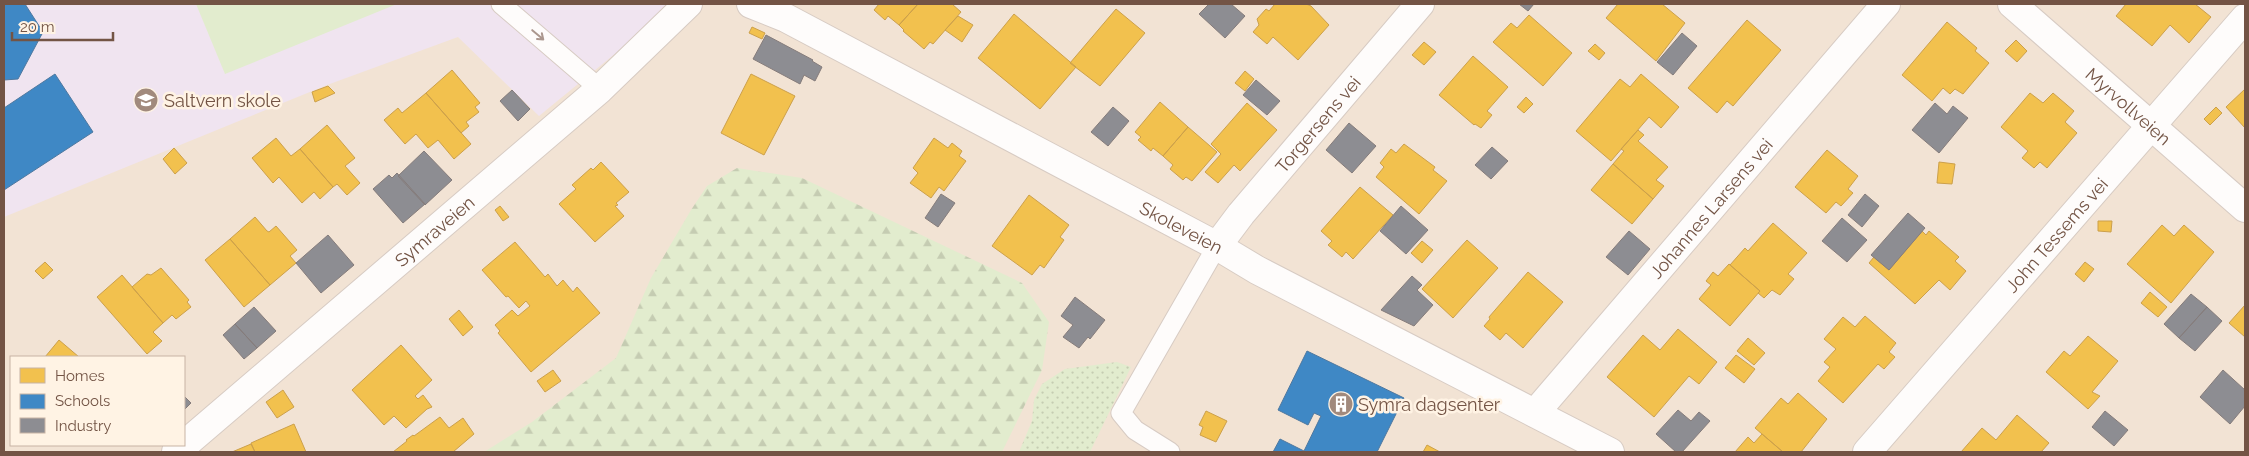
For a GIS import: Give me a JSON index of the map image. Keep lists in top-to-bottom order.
{
  "streets": {
    "street": [
      "Myrvollveien",
      "Torgersens vei",
      "Johannes Larsens vei",
      "Skoleveien",
      "Symraveien",
      "John Tessems vei"
    ]
  },
  "crossings": [
    ["Myrvollveien", "John Tessems vei"],
    ["Torgersens vei", "Skoleveien"],
    ["Johannes Larsens vei", "Skoleveien"]
  ],
  "places": {
    "school or university": ["Saltvern skole"],
    "building": ["Symra dagsenter"]
  },
  "legend": ["Homes", "Schools", "Industry"],
  "scale_bar": "20 m"
}
